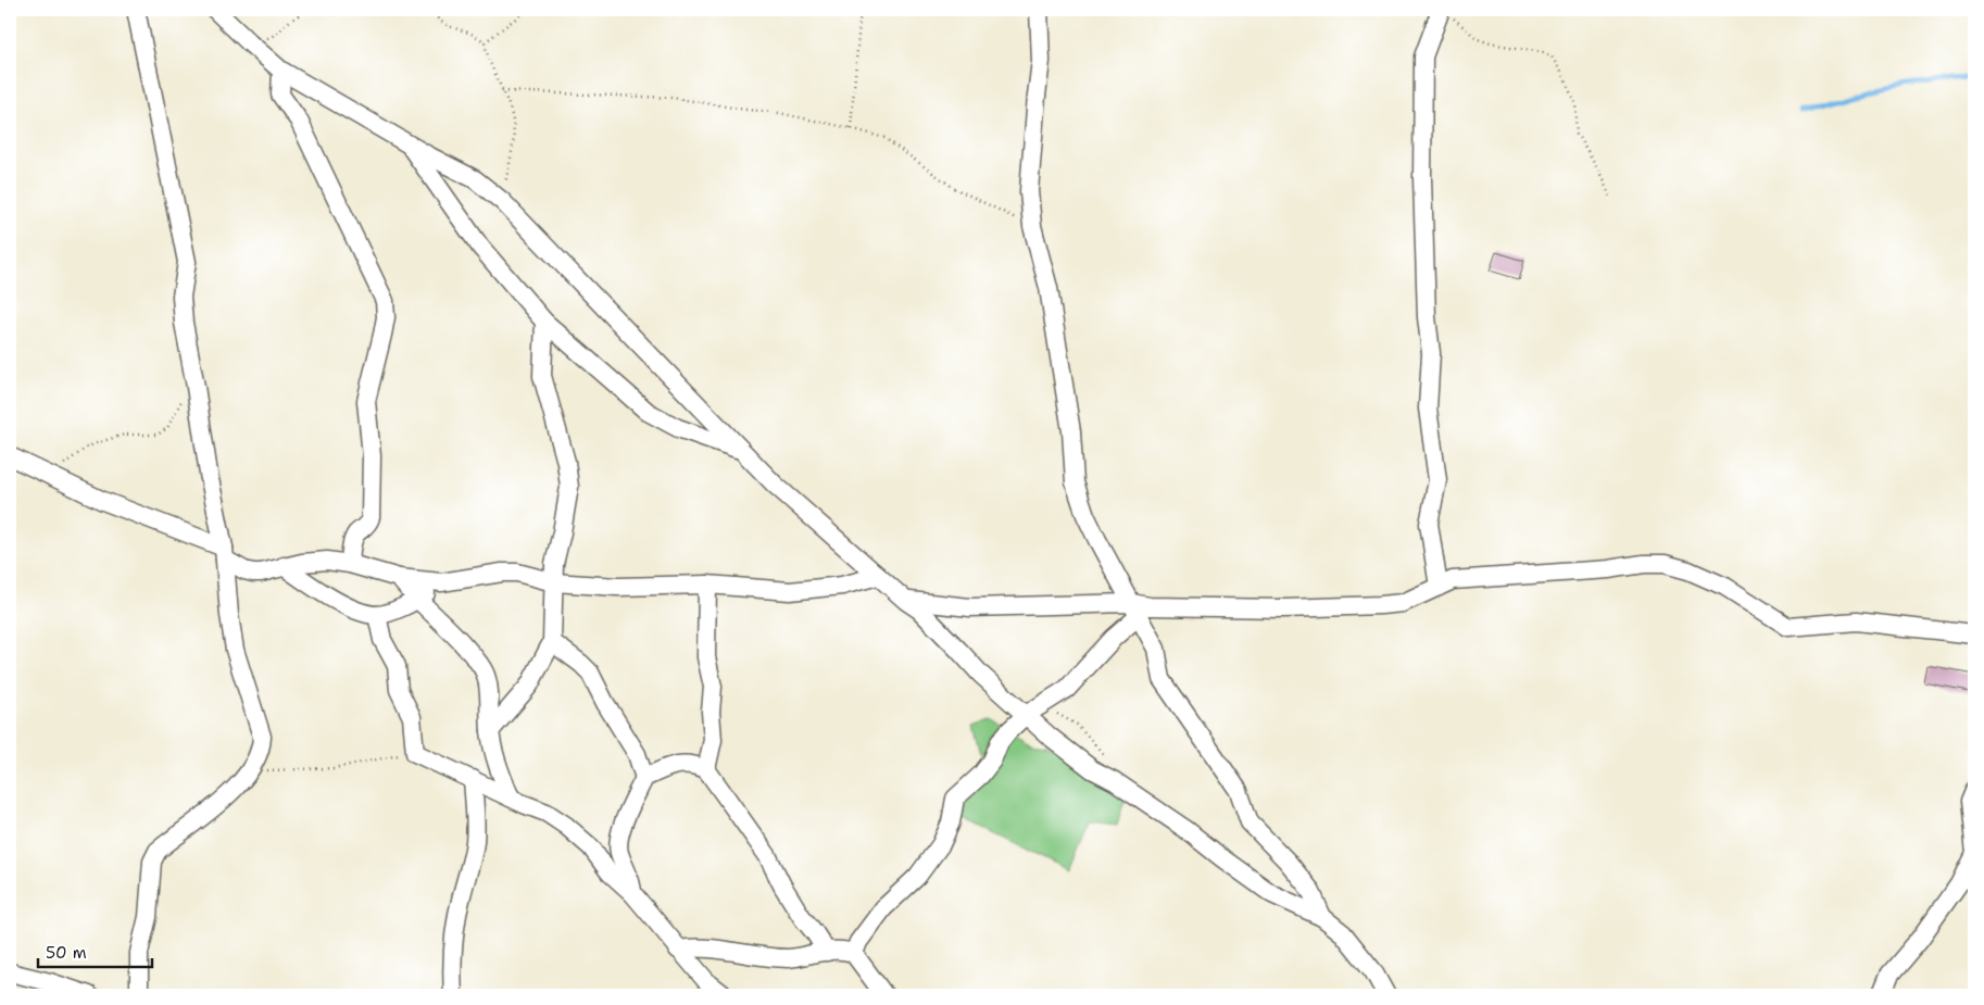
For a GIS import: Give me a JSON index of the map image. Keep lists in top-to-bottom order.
{
  "scale_bar": "50 m"
}
